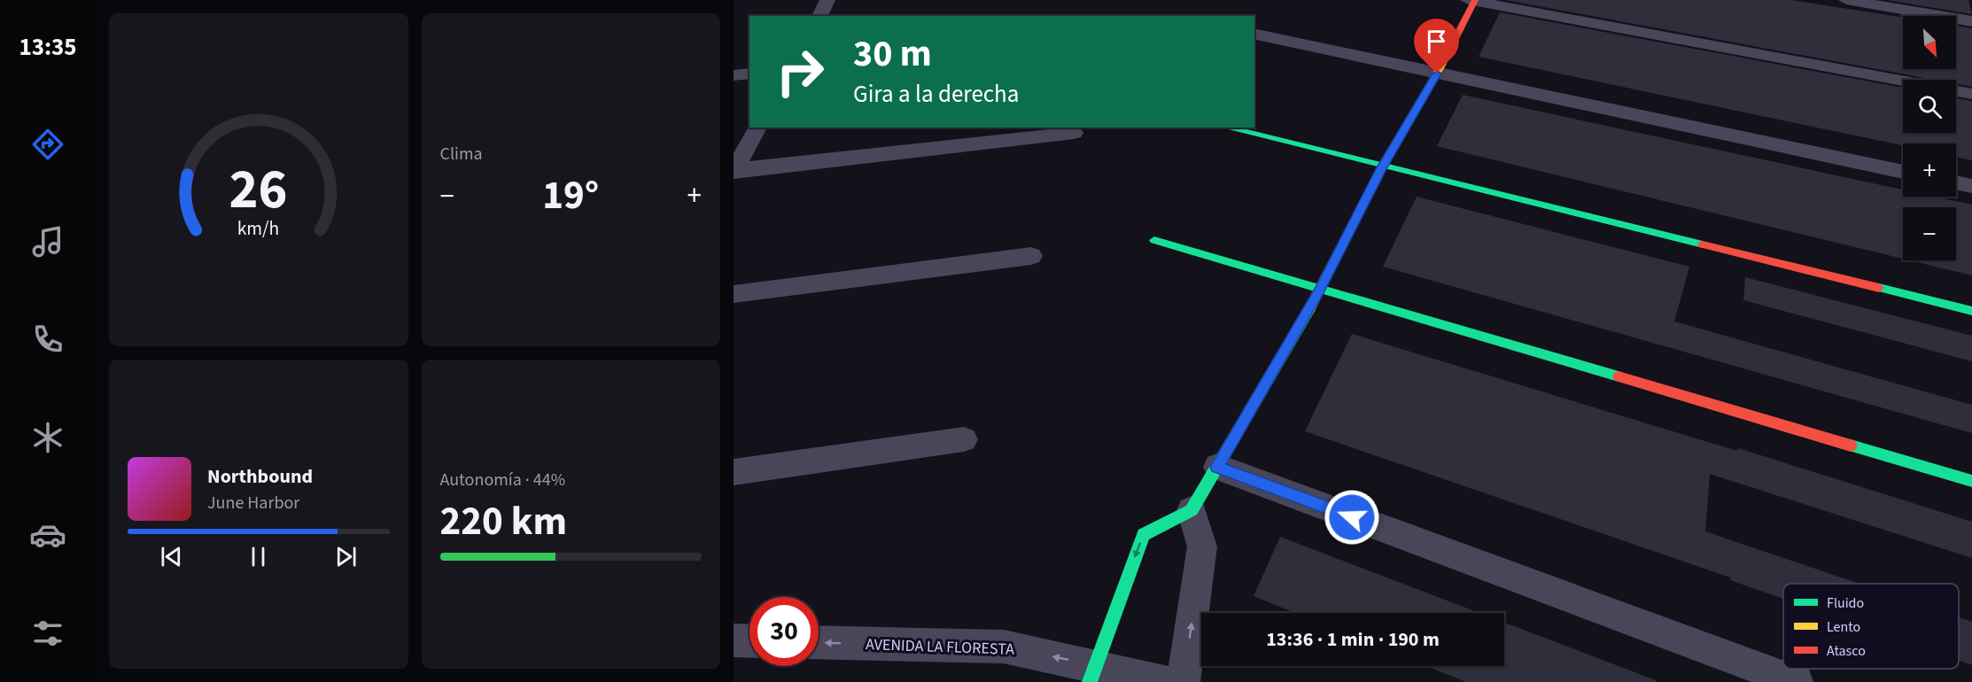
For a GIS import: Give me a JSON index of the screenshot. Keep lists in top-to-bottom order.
{
  "streets": {
    "street": ["AVENIDA LA FLORESTA"]
  },
  "legend": ["Fluido", "Lento", "Atasco"],
  "north": "bottom right",
  "page": {
    "tabs": "13:35",
    "tile": [
      "Clima",
      ["Autonomía · 44%", "220 km"]
    ],
    "map_buttons": ["+", "−"],
    "turn": ["30 m", "Gira a la derecha"],
    "heat": ["−", "19°", "+"],
    "song": ["Northbound", "June Harbor"],
    "limit": "30",
    "trip": "13:36 · 1 min · 190 m",
    "gauge": ["26", "km/h"]
  }
}
